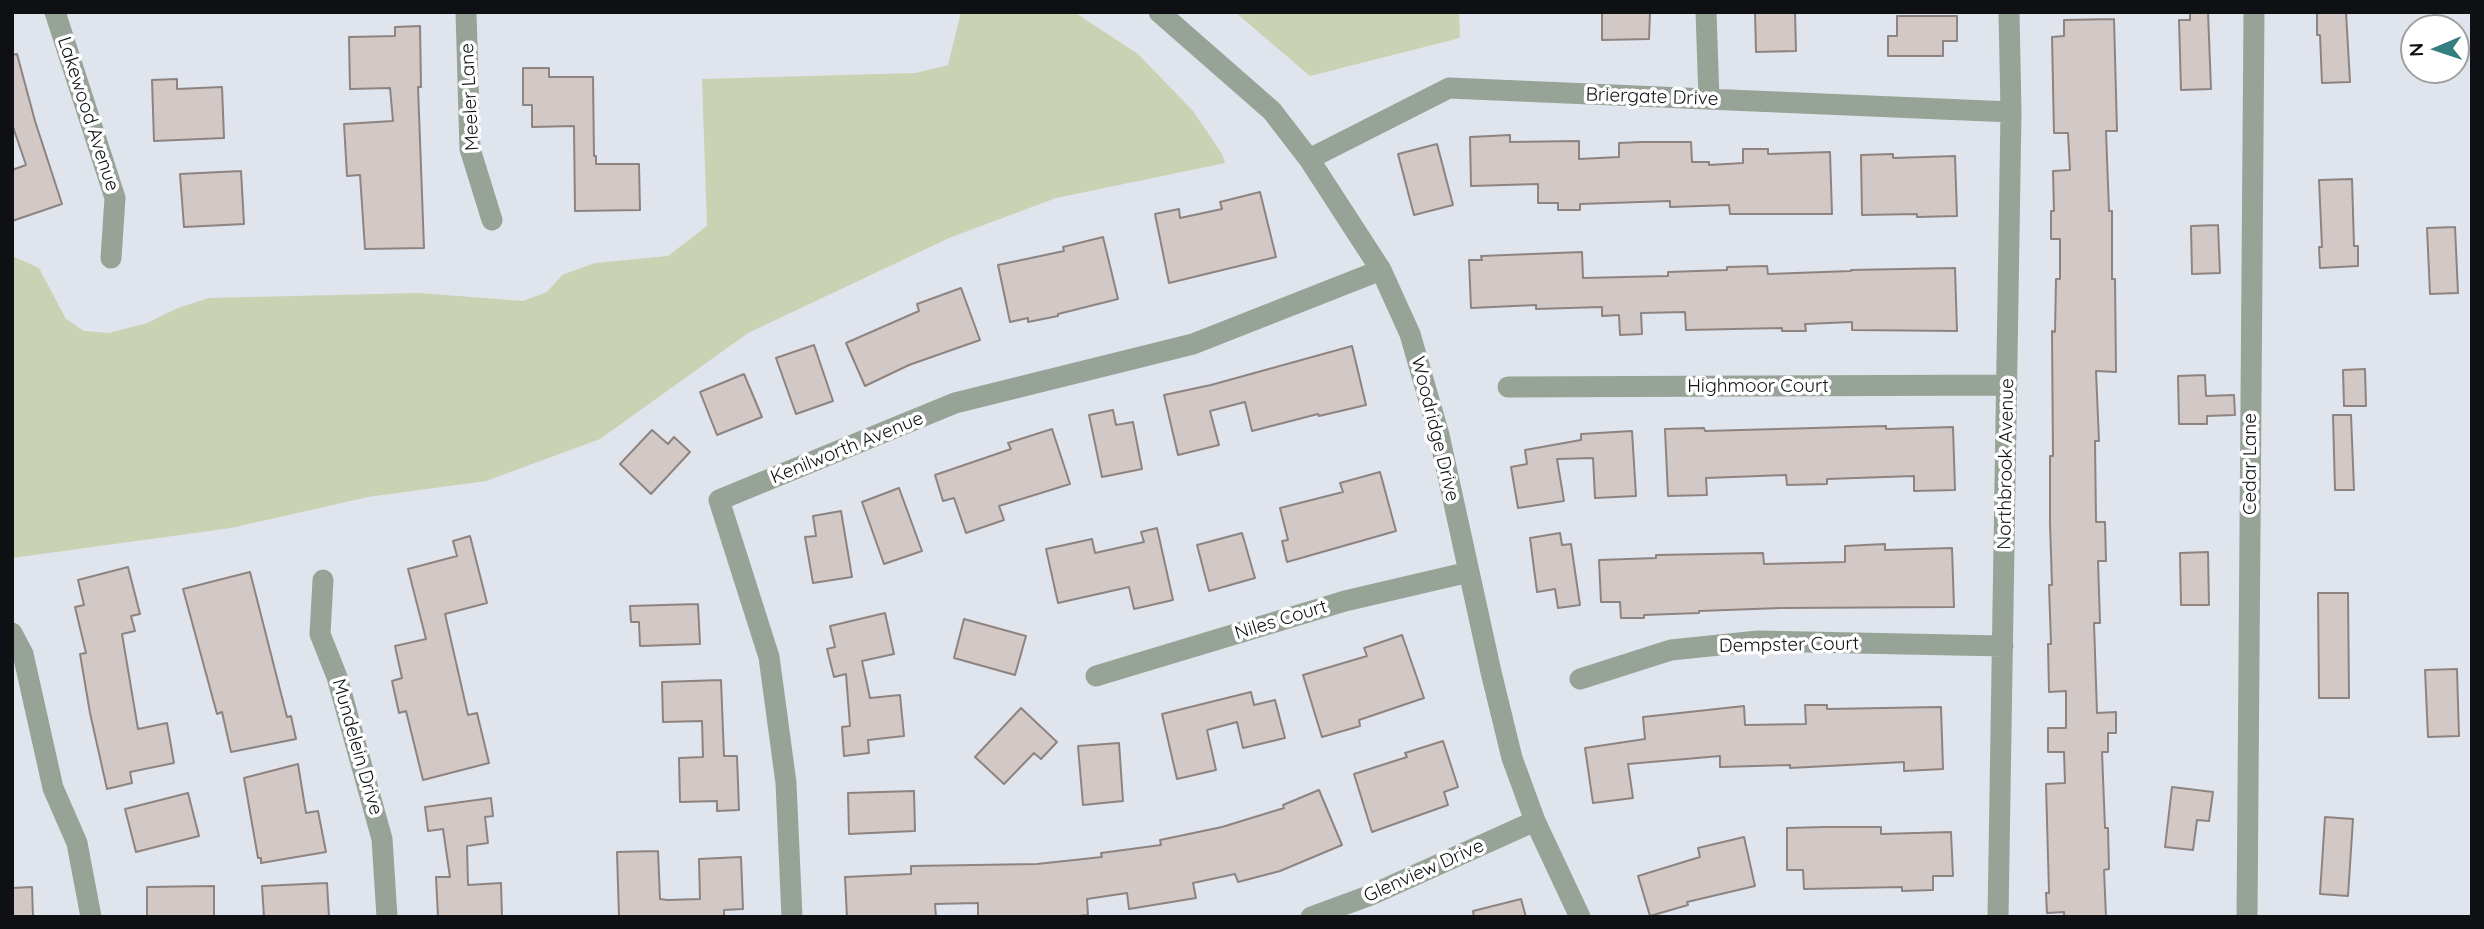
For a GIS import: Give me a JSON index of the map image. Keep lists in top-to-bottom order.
{
  "streets": {
    "street": [
      "Meeler Lane",
      "Briergate Drive",
      "Lakewood Avenue",
      "Highmoor Court",
      "Woodridge Drive",
      "Kenilworth Avenue",
      "Northbrook Avenue",
      "Cedar Lane",
      "Niles Court",
      "Dempster Court",
      "Mundelein Drive",
      "Glenview Drive"
    ]
  },
  "crossings": [
    ["Briergate Drive", "Woodridge Drive"],
    ["Briergate Drive", "Northbrook Avenue"],
    ["Highmoor Court", "Northbrook Avenue"],
    ["Woodridge Drive", "Kenilworth Avenue"],
    ["Woodridge Drive", "Niles Court"],
    ["Woodridge Drive", "Glenview Drive"],
    ["Northbrook Avenue", "Dempster Court"]
  ],
  "north": "left"
}
